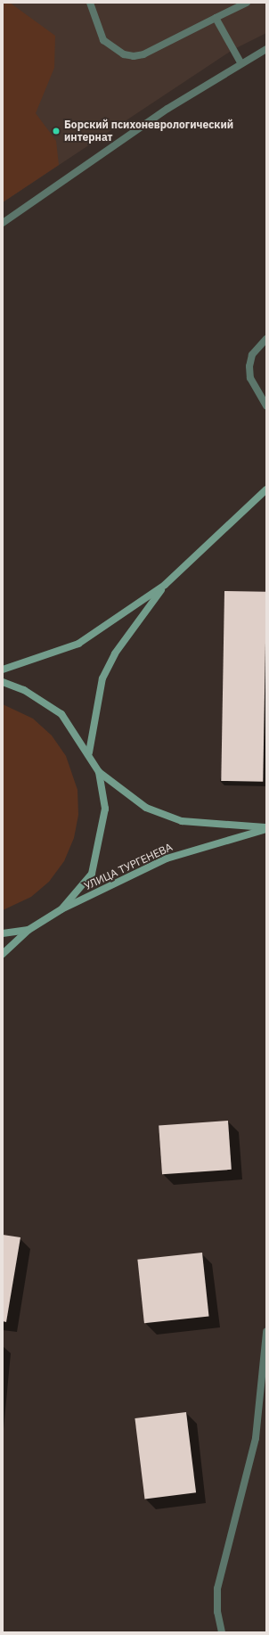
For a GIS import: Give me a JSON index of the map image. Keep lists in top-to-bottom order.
{
  "streets": {
    "street": ["УЛИЦА ТУРГЕНЕВА"]
  },
  "places": ["Борский психоневрологический интернат"]
}
